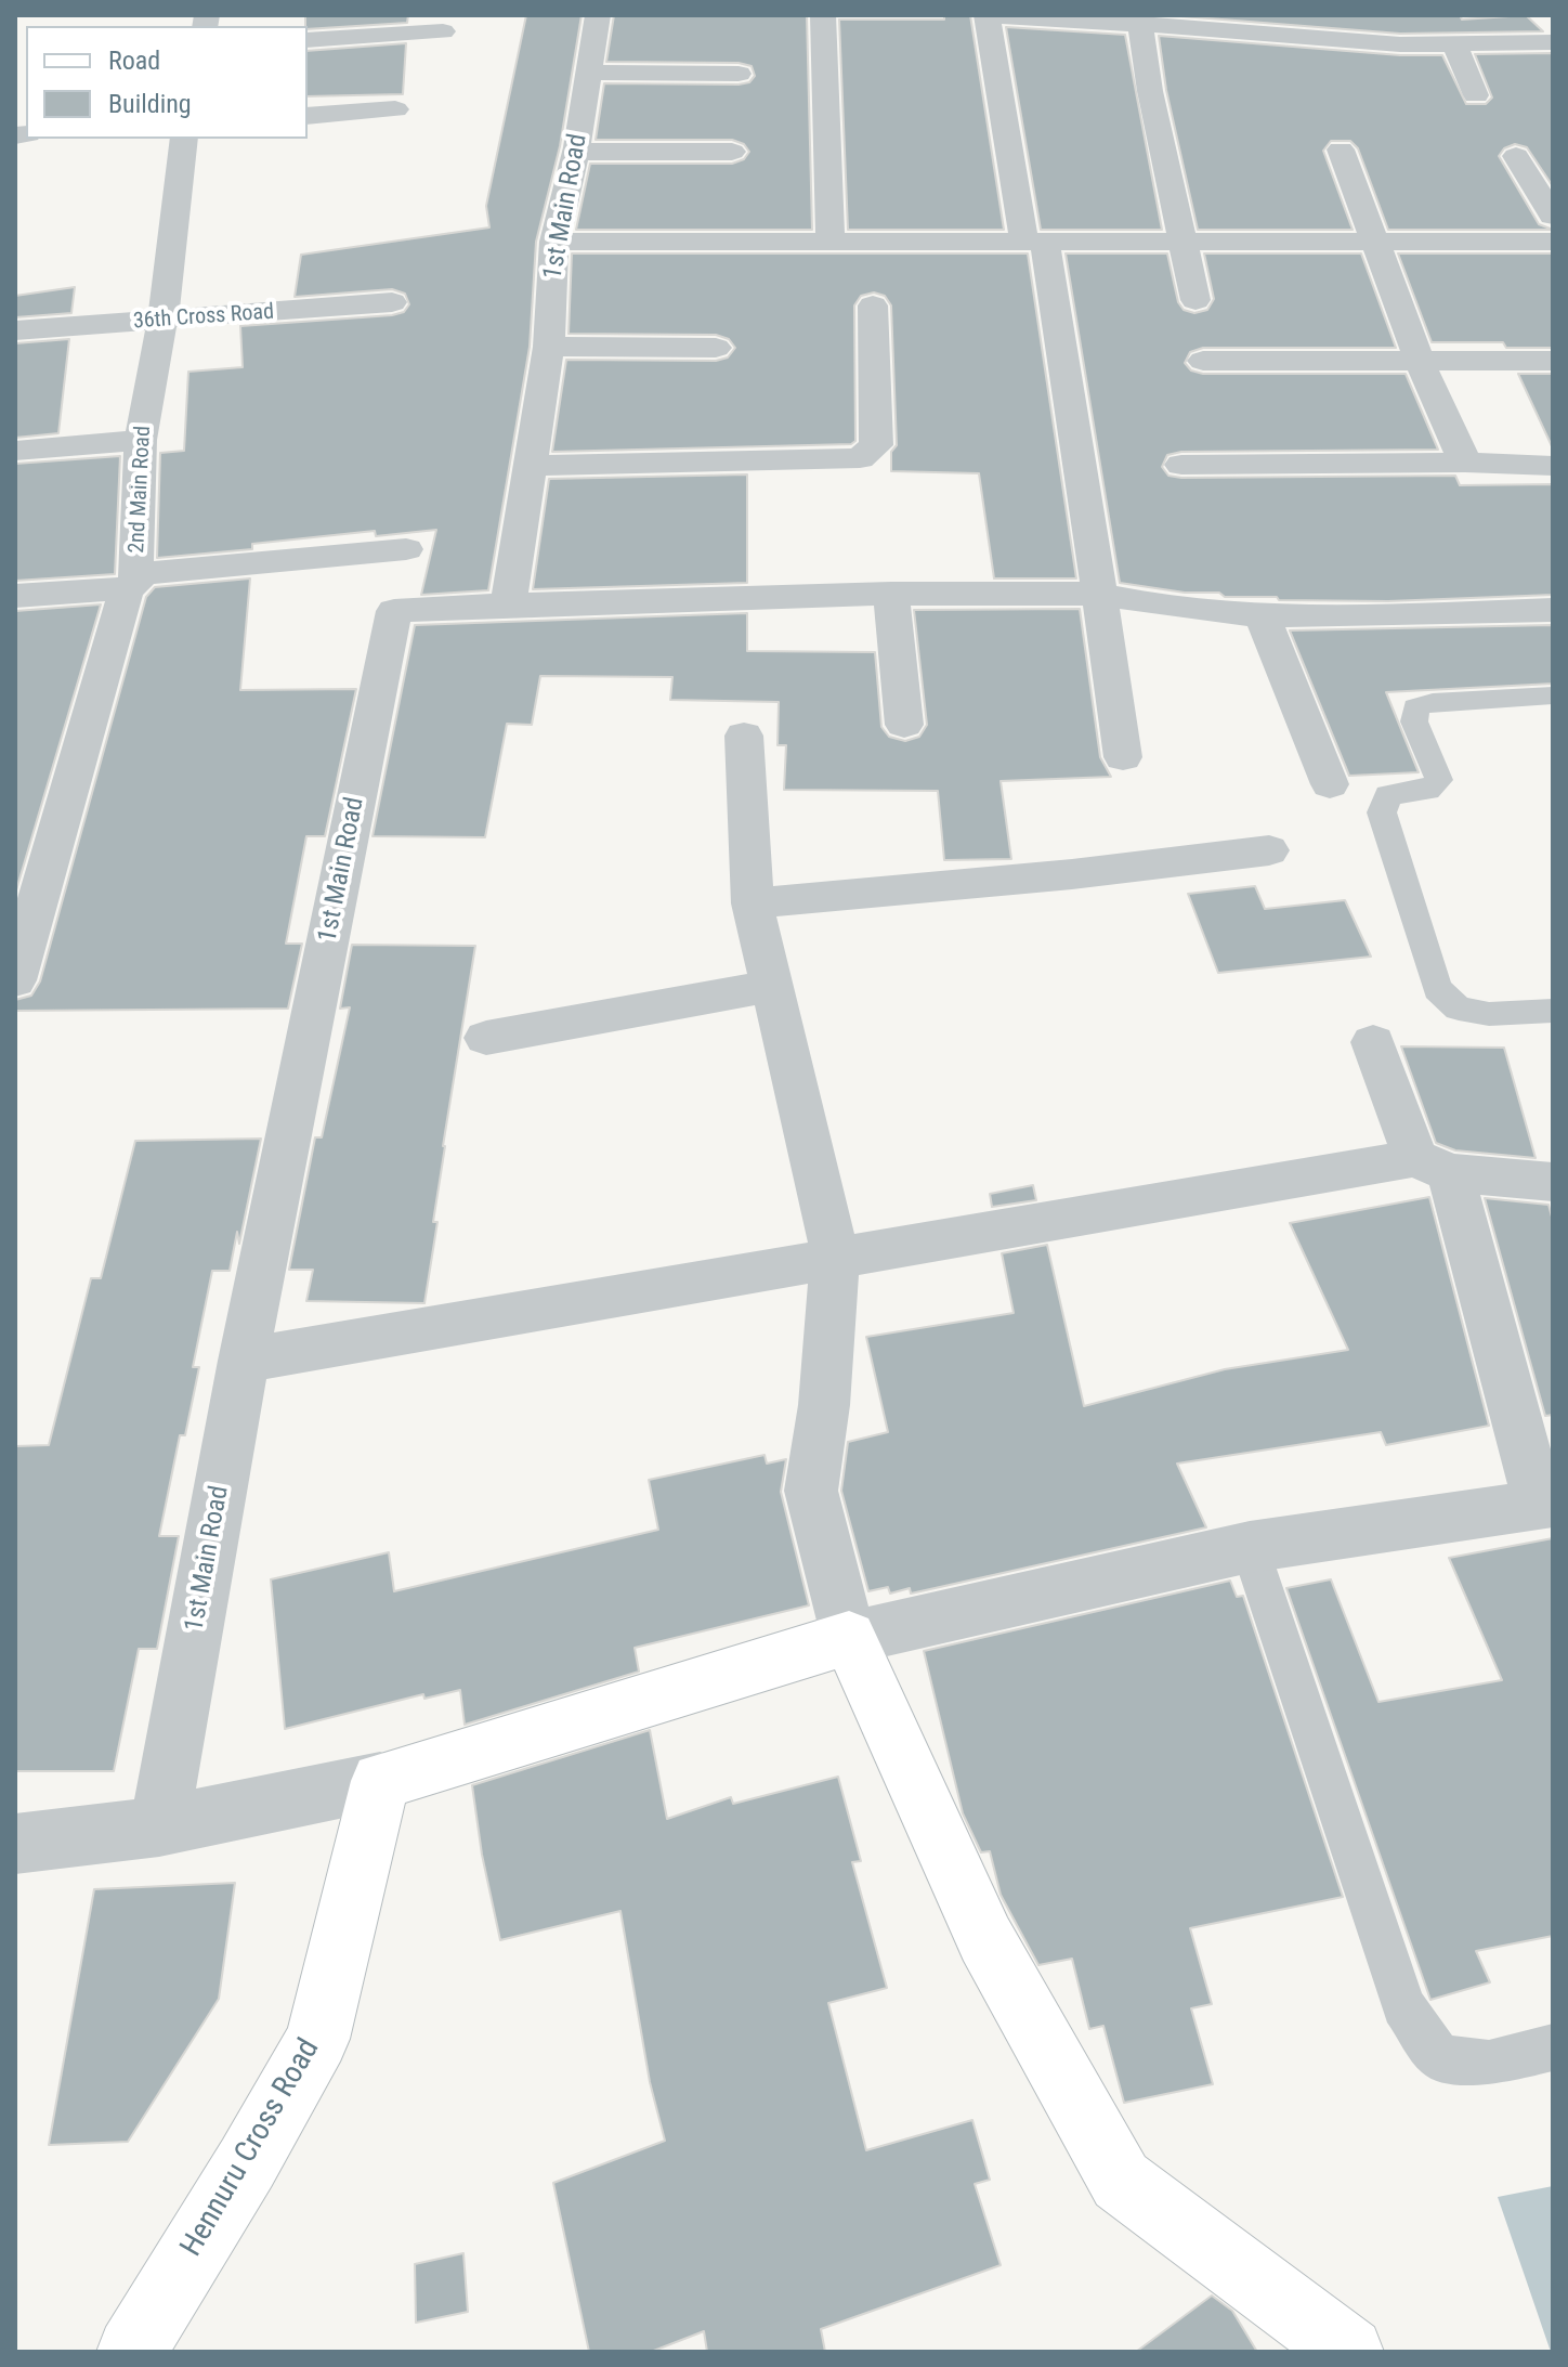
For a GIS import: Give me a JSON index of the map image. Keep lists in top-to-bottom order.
{
  "streets": {
    "street": [
      "1st Main Road",
      "36th Cross Road",
      "2nd Main Road",
      "Hennuru Cross Road"
    ]
  },
  "crossings": [
    ["36th Cross Road", "2nd Main Road"]
  ],
  "legend": ["Road", "Building"]
}
